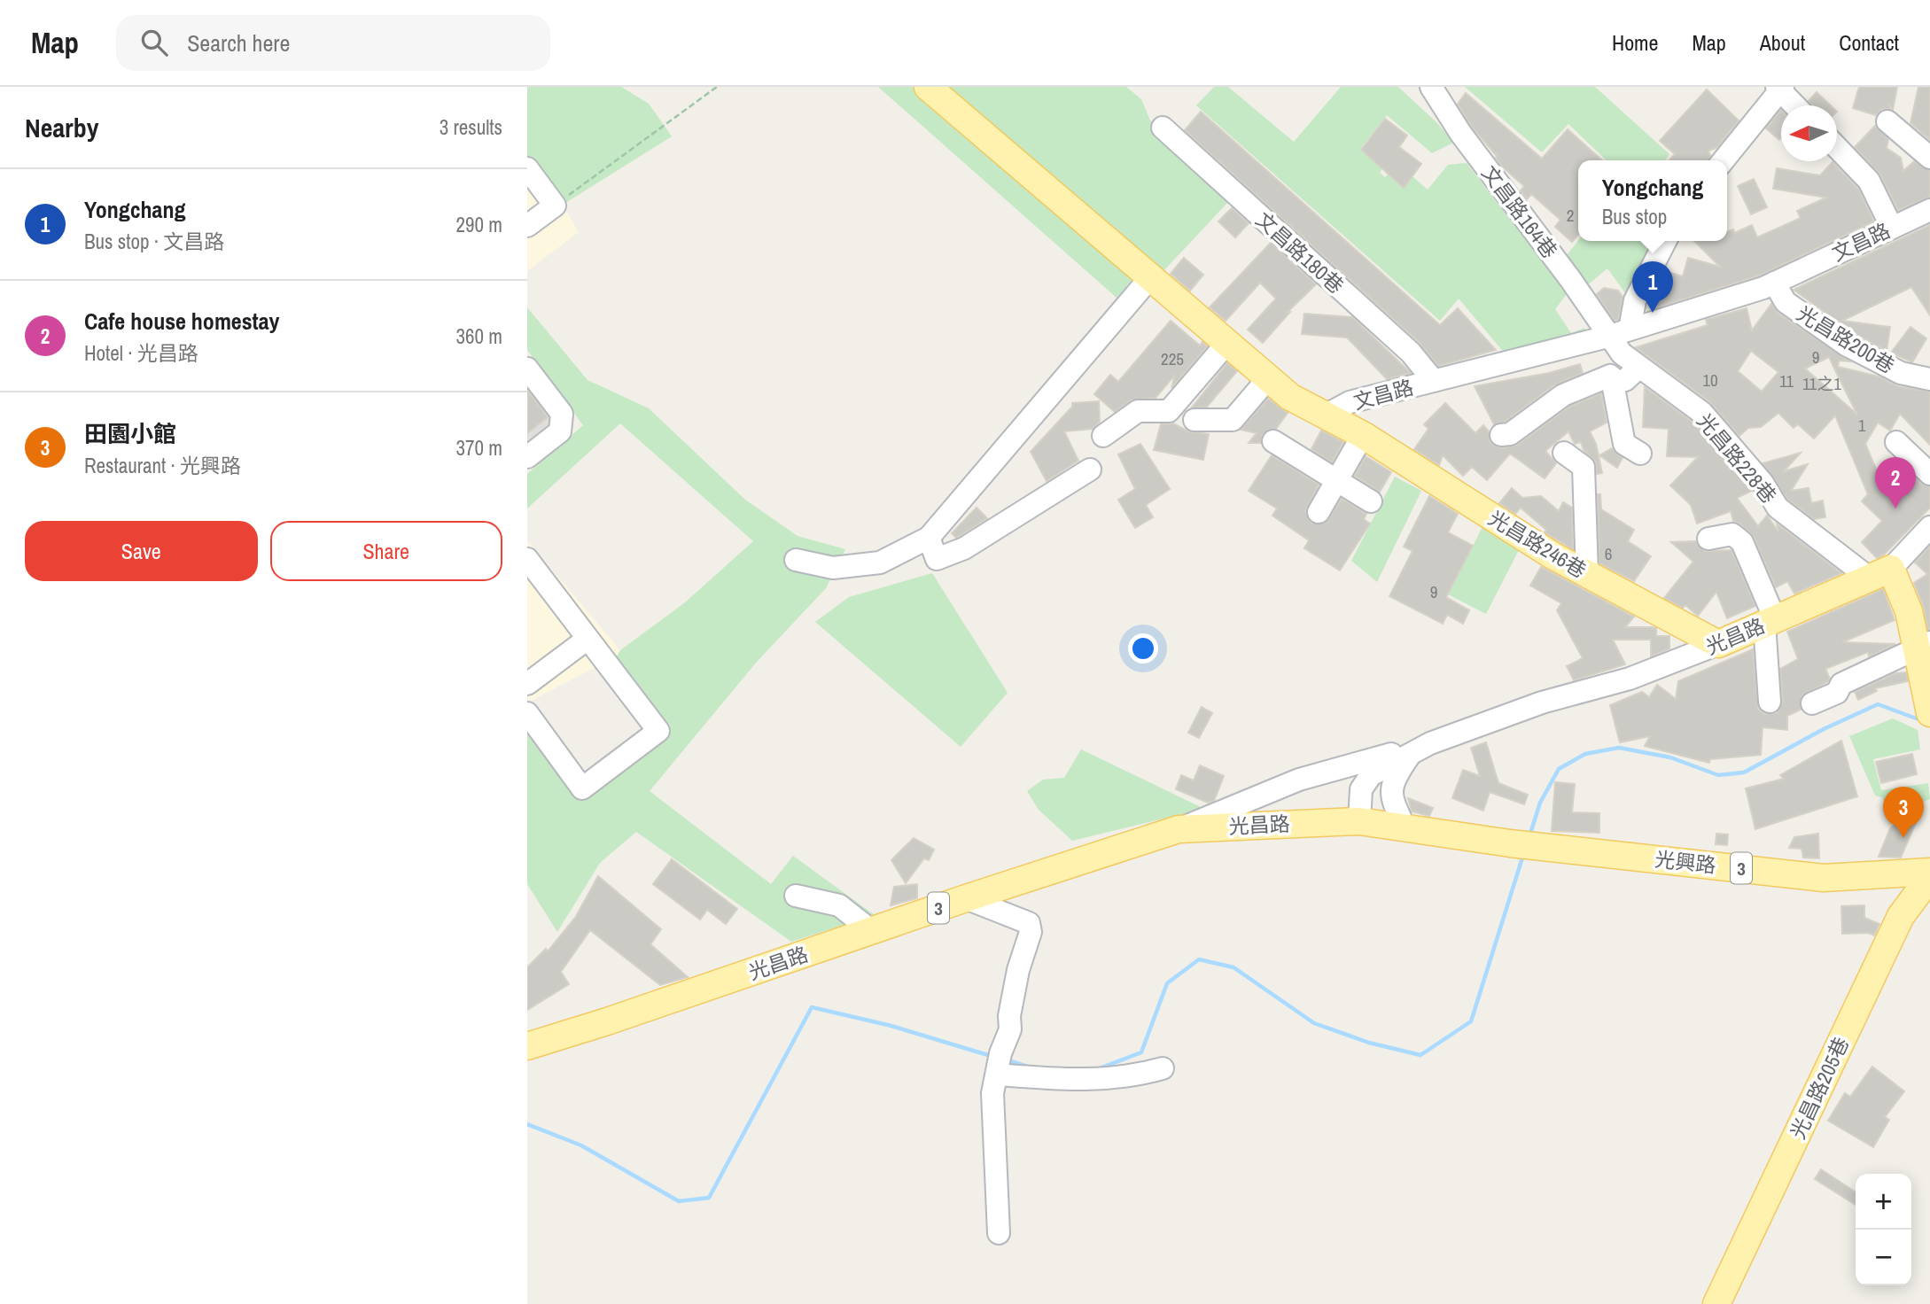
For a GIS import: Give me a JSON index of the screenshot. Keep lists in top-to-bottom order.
{
  "streets": {
    "main road": [
      "文昌路",
      "光昌路246巷",
      "光昌路",
      "光興路",
      "3",
      "光昌路205巷"
    ],
    "street": [
      "文昌路164巷",
      "文昌路180巷",
      "光昌路200巷",
      "光昌路228巷"
    ]
  },
  "crossings": [
    ["文昌路164巷", "文昌路"],
    ["文昌路164巷", "光昌路228巷"],
    ["文昌路", "文昌路180巷"],
    ["文昌路", "光昌路200巷"],
    ["文昌路", "光昌路228巷"],
    ["文昌路", "光昌路246巷"],
    ["光昌路228巷", "光昌路"],
    ["光昌路246巷", "光昌路"],
    ["光昌路", "3"],
    ["光興路", "3"]
  ],
  "house_numbers": [
    "2",
    "9",
    "225",
    "10",
    "11",
    "11之1",
    "1",
    "6",
    "9"
  ],
  "north": "left",
  "page": {
    "header": "Map",
    "search": "Search here",
    "nav": [
      "Home",
      "Map",
      "About",
      "Contact"
    ],
    "heading": ["Nearby", "3 results"],
    "popup": ["Yongchang", "Bus stop"],
    "list": [
      {
        "mark": "1",
        "name": "Yongchang",
        "note": "Bus stop · 文昌路",
        "value": "290 m"
      },
      {
        "mark": "2",
        "name": "Cafe house homestay",
        "note": "Hotel · 光昌路",
        "value": "360 m"
      },
      {
        "mark": "3",
        "name": "田園小館",
        "note": "Restaurant · 光興路",
        "value": "370 m"
      }
    ],
    "pins": ["1", "2", "3"],
    "buttons": ["Save", "Share"],
    "map_buttons": ["+", "−"]
  }
}
